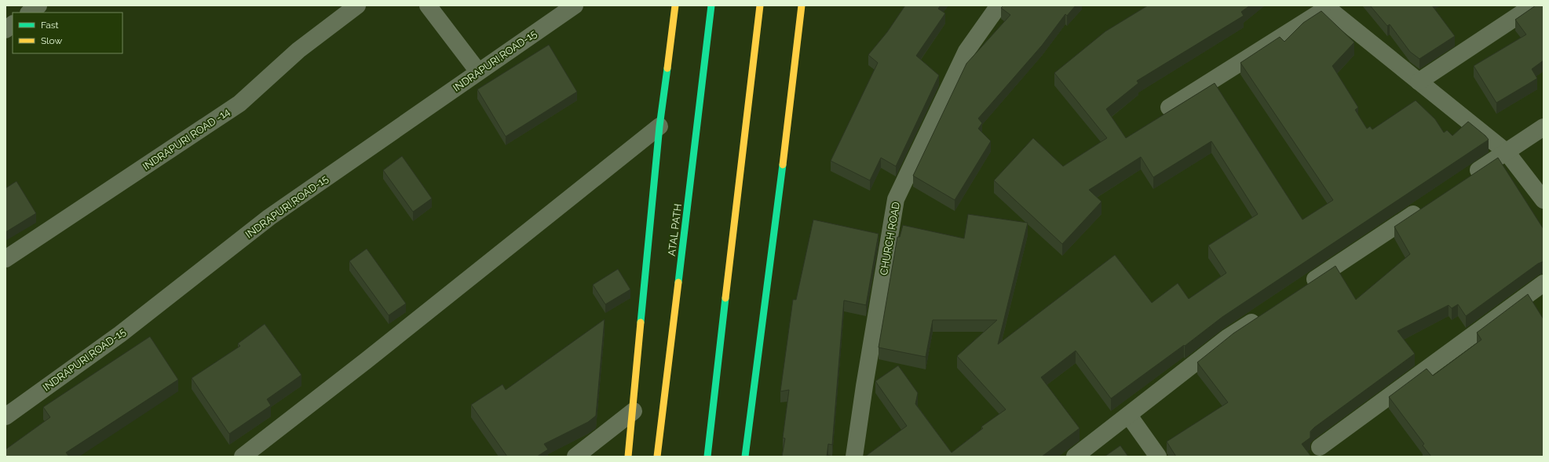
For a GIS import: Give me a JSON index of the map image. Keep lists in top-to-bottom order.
{
  "streets": {
    "street": [
      "INDRAPURI,ROAD-15",
      "INDRAPURI ROAD -14",
      "ATAL PATH",
      "CHURCH ROAD"
    ]
  },
  "legend": ["Fast", "Slow"]
}
